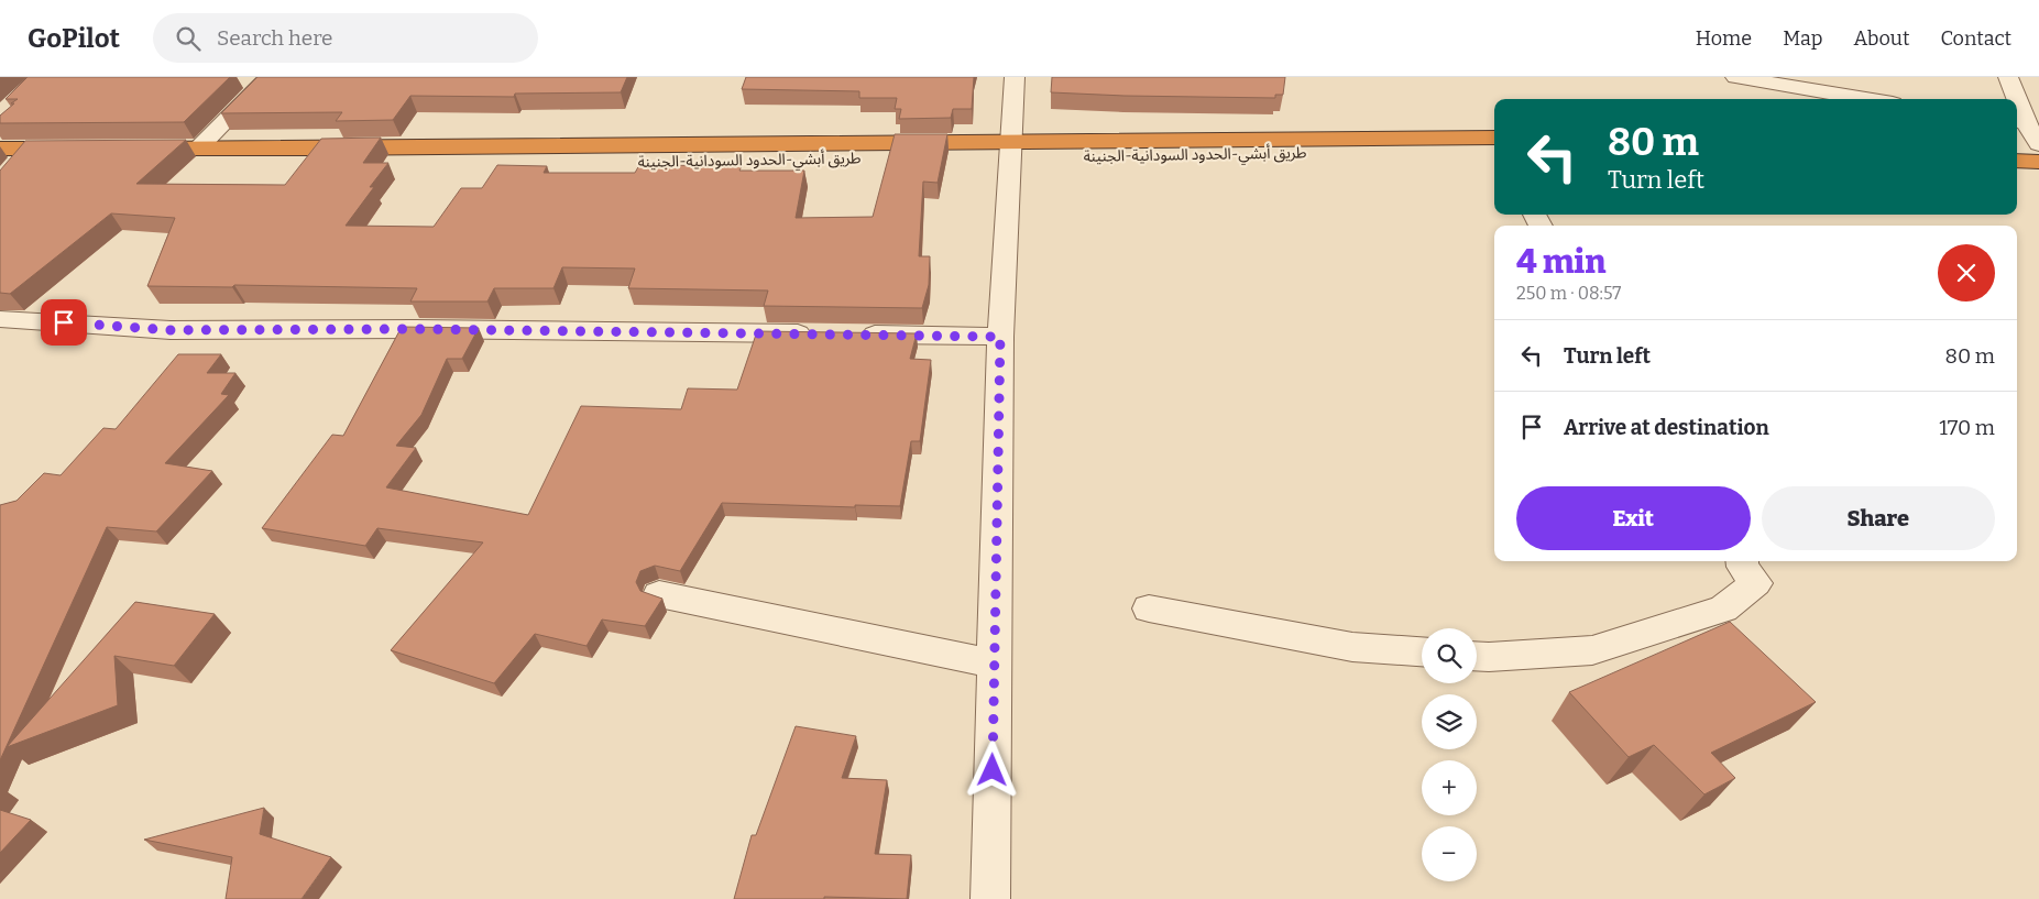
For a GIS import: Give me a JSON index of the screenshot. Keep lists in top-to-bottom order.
{
  "streets": {
    "highway": ["طريق أبشي-الحدود السودانية-الجنينة"]
  },
  "page": {
    "header": "GoPilot",
    "search": "Search here",
    "nav": [
      "Home",
      "Map",
      "About",
      "Contact"
    ],
    "turn": ["80 m", "Turn left"],
    "heading": ["4 min", "250 m · 08:57"],
    "list": [
      {
        "name": "Turn left",
        "value": "80 m"
      },
      {
        "name": "Arrive at destination",
        "value": "170 m"
      }
    ],
    "buttons": ["Exit", "Share"],
    "map_buttons": ["+", "−"]
  }
}
